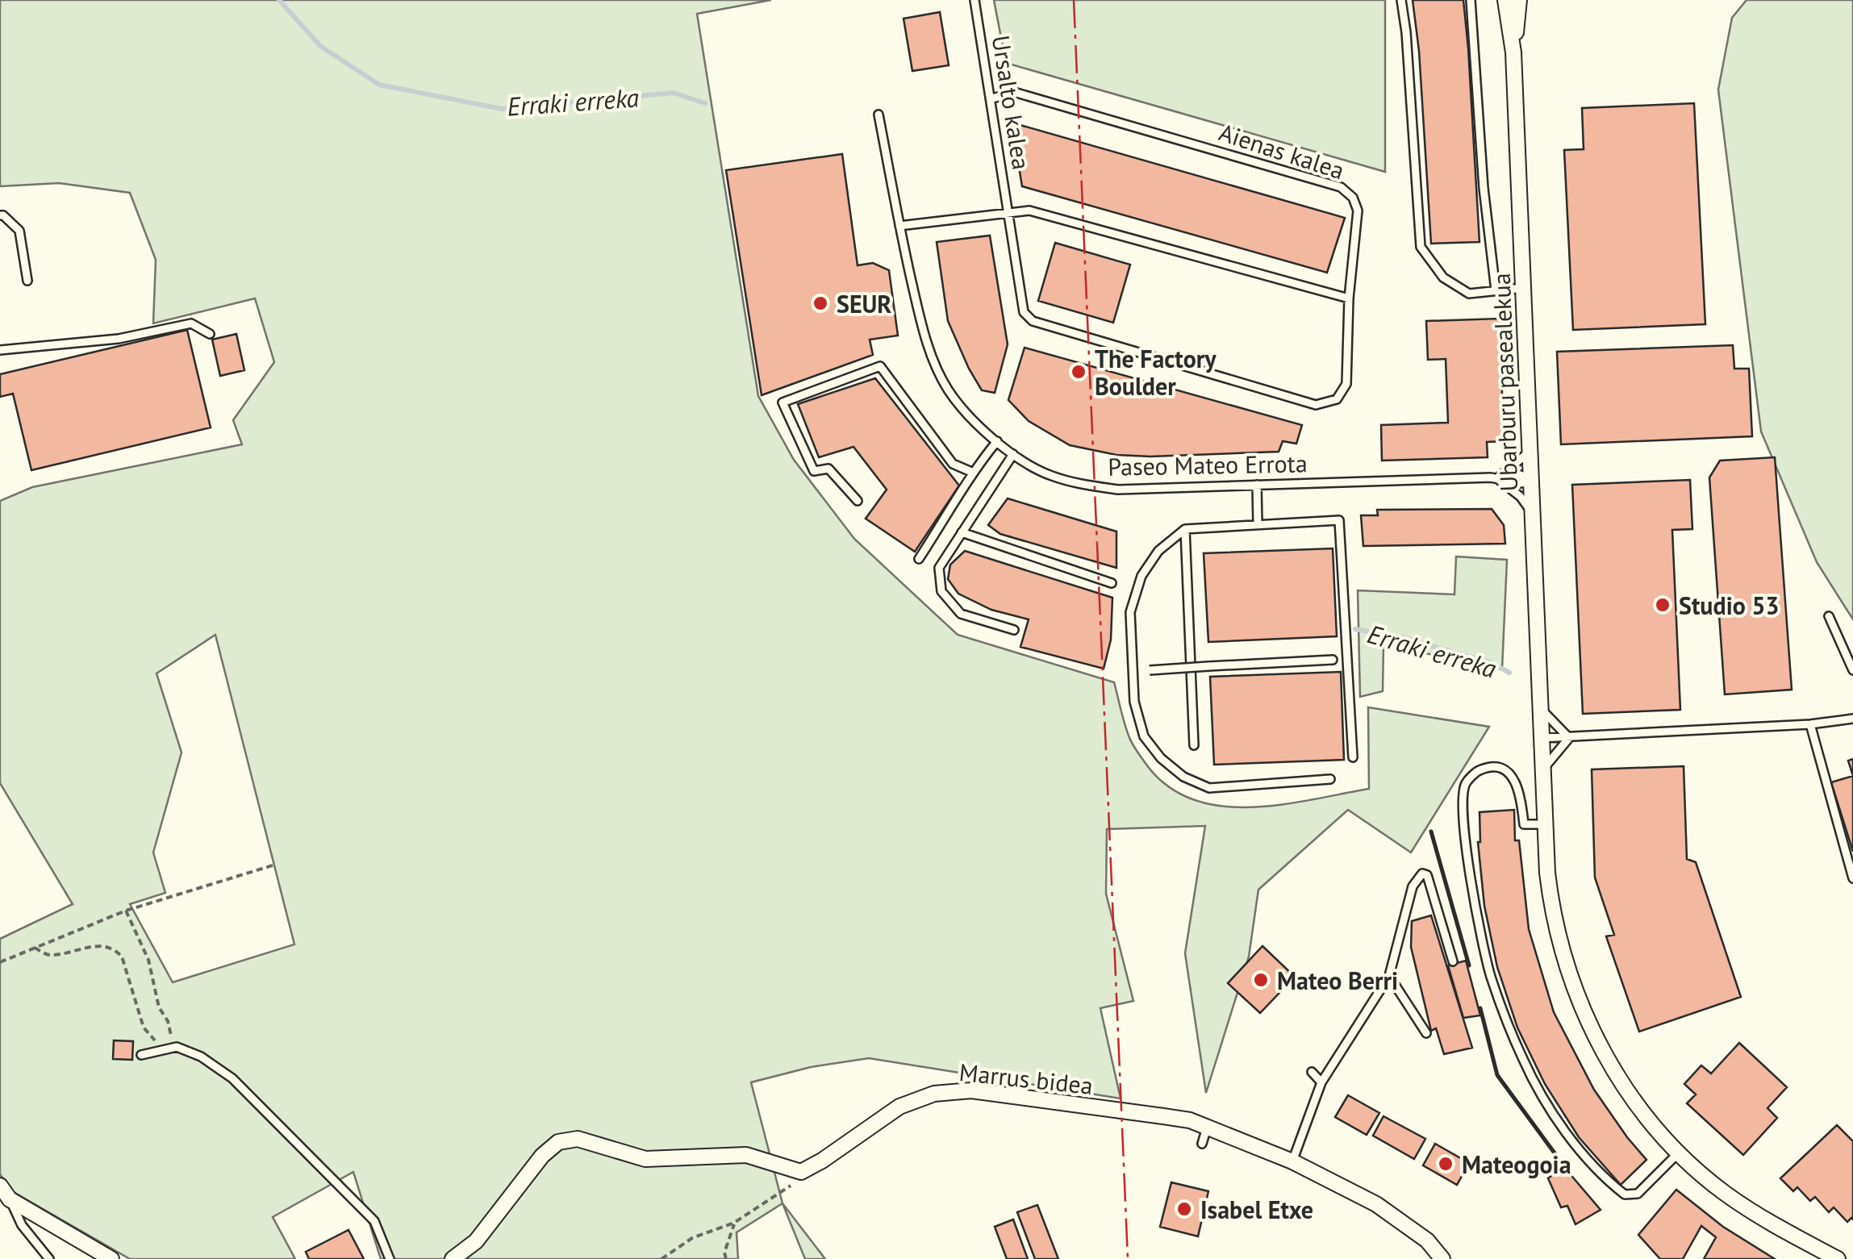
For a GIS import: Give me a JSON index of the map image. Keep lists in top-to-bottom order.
{
  "streets": {
    "street": ["Ubarburu pasealekua", "Marrus bidea"],
    "lane": ["Ursalto kalea", "Aienas kalea", "Paseo Mateo Errota"]
  },
  "crossings": [
    ["Ursalto kalea", "Aienas kalea"],
    ["Ubarburu pasealekua", "Paseo Mateo Errota"]
  ],
  "water": ["Erraki erreka"],
  "places": [
    "SEUR",
    "The Factory Boulder",
    "Studio 53",
    "Mateo Berri",
    "Mateogoia",
    "Isabel Etxe"
  ]
}
